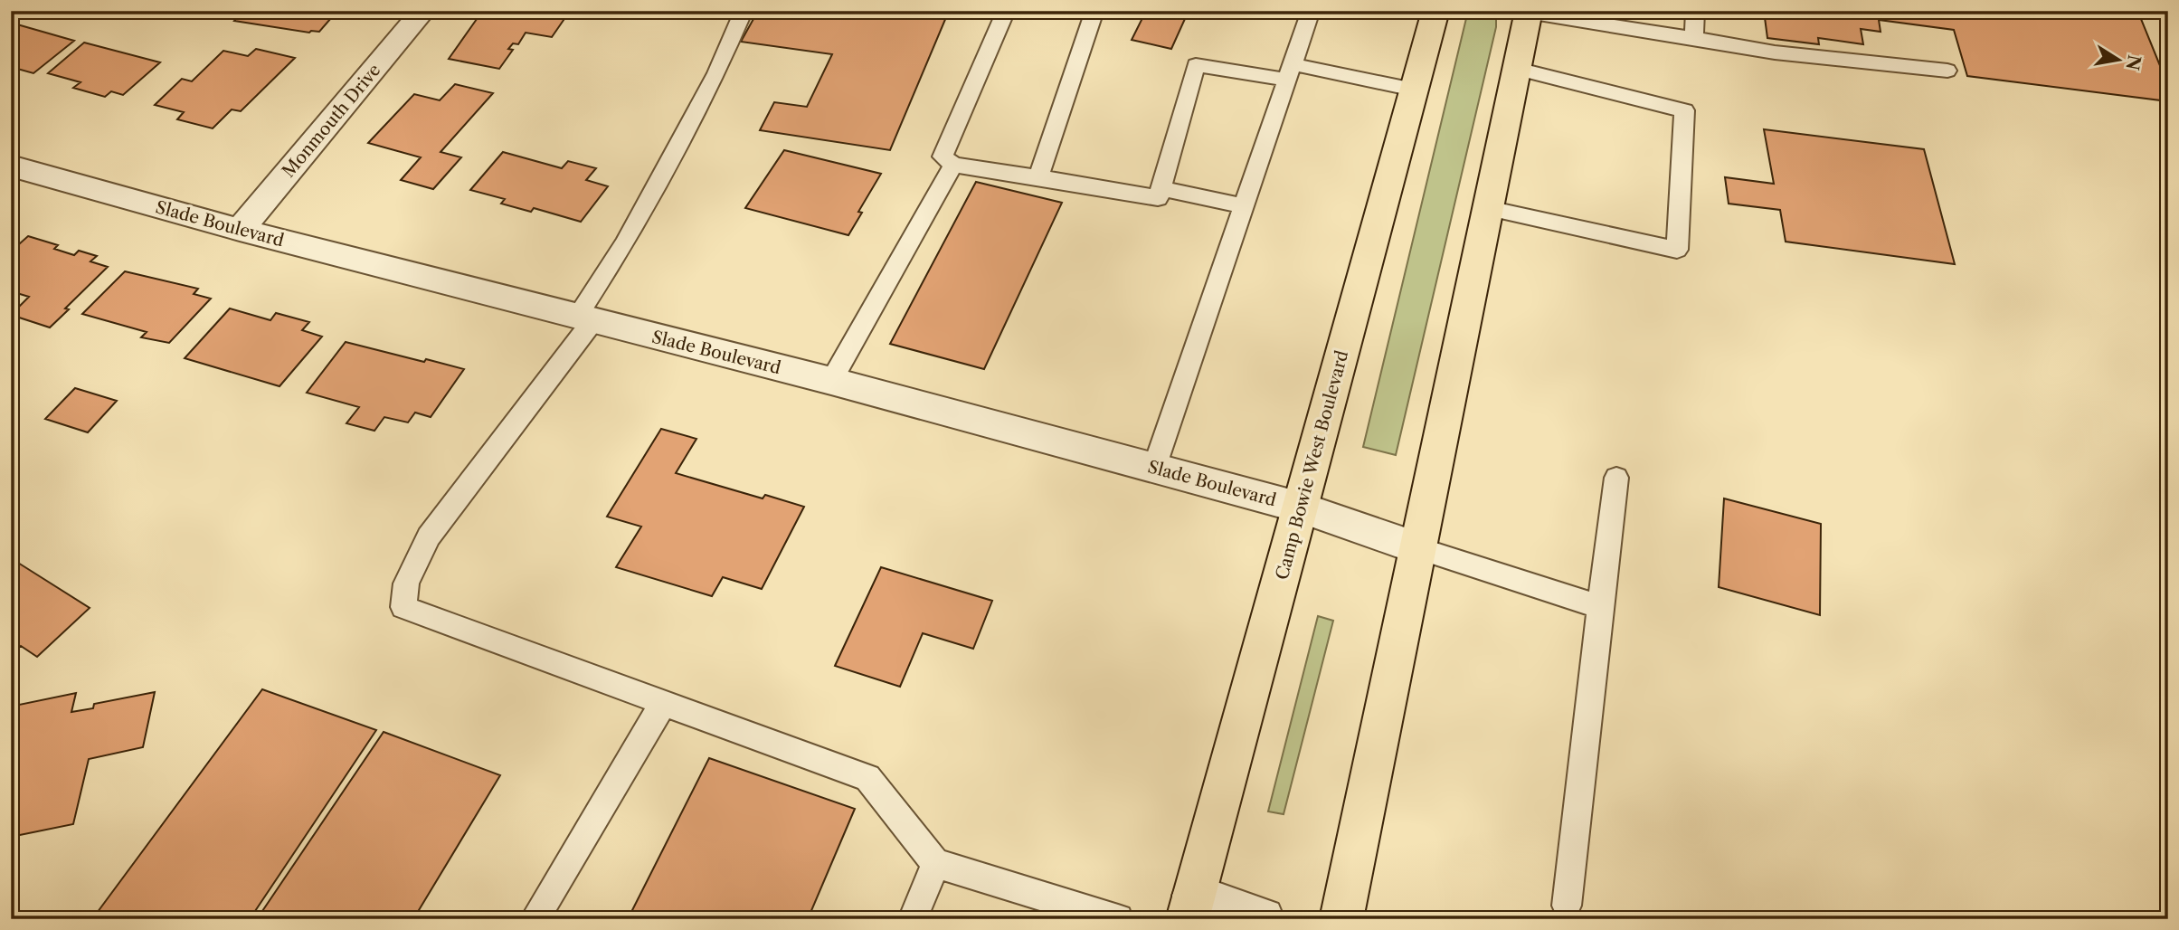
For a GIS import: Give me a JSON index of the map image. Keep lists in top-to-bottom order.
{
  "streets": {
    "main road": ["Camp Bowie West Boulevard"],
    "street": ["Monmouth Drive", "Slade Boulevard"]
  },
  "crossings": [
    ["Monmouth Drive", "Slade Boulevard"],
    ["Slade Boulevard", "Camp Bowie West Boulevard"]
  ],
  "north": "right"
}
